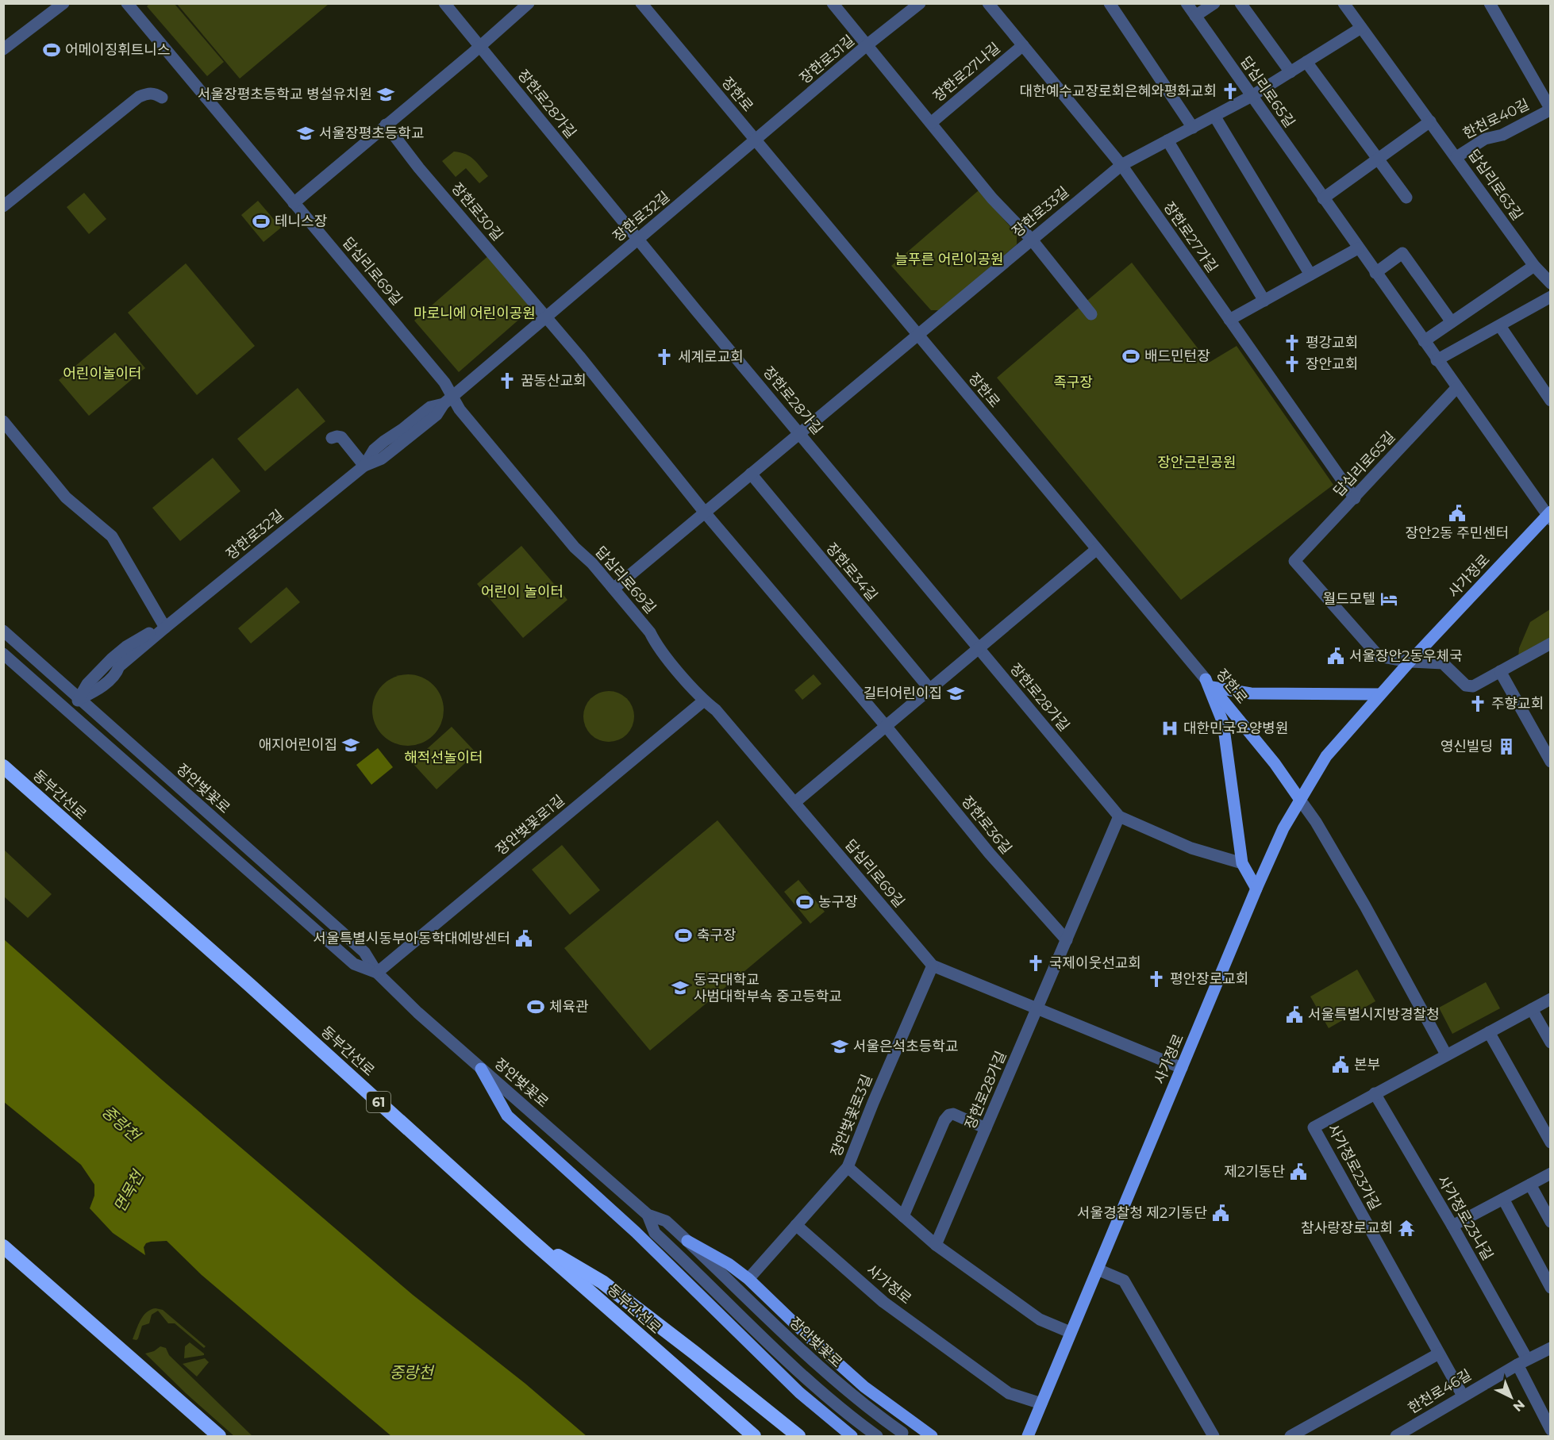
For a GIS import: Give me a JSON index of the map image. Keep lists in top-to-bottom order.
{
  "streets": {
    "highway": ["동부간선로", "61"],
    "main road": ["장한로", "사가정로"],
    "street": [
      "장한로31길",
      "장한로27나길",
      "답십리로65길",
      "장한로28가길",
      "한천로40길",
      "답십리로63길",
      "장한로30길",
      "장한로33길",
      "장한로32길",
      "장한로27가길",
      "답십리로69길",
      "장한로34길",
      "장안벚꽃로",
      "장안벚꽃로1길",
      "장한로36길",
      "장안벚꽃로3길",
      "사가정로23가길",
      "사가정로23나길",
      "한천로46길"
    ]
  },
  "crossings": [
    ["장한로31길", "장한로"],
    ["장한로31길", "장한로32길"],
    ["장한로27나길", "장한로27가길"],
    ["답십리로65길", "장한로33길"],
    ["답십리로65길", "장한로27가길"],
    ["답십리로65길", "사가정로"],
    ["장한로", "장한로33길"],
    ["장한로", "장한로32길"],
    ["장한로", "사가정로"],
    ["장한로28가길", "장한로32길"],
    ["장한로28가길", "답십리로69길"],
    ["장한로28가길", "장한로36길"],
    ["한천로40길", "답십리로63길"],
    ["답십리로63길", "장한로33길"],
    ["장한로30길", "장한로32길"],
    ["장한로33길", "장한로27가길"],
    ["장한로32길", "답십리로69길"],
    ["장한로32길", "장안벚꽃로"],
    ["답십리로69길", "사가정로"],
    ["답십리로69길", "장안벚꽃로1길"],
    ["답십리로69길", "장안벚꽃로3길"],
    ["사가정로", "장안벚꽃로3길"],
    ["장안벚꽃로", "장안벚꽃로1길"],
    ["사가정로23가길", "사가정로23나길"],
    ["사가정로23가길", "한천로46길"],
    ["사가정로23나길", "한천로46길"]
  ],
  "water": ["중랑천", "면목천"],
  "parks": [
    "늘푸른 어린이공원",
    "마로니에 어린이공원",
    "어린이놀이터",
    "족구장",
    "장안근린공원",
    "어린이 놀이터",
    "해적선놀이터"
  ],
  "places": {
    "sports": [
      "어메이징휘트니스",
      "테니스장",
      "배드민턴장",
      "농구장",
      "축구장",
      "체육관"
    ],
    "church": [
      "대한예수교장로회은혜와평화교회",
      "평강교회",
      "세계로교회",
      "장안교회",
      "꿈동산교회",
      "주향교회",
      "국제이웃선교회",
      "평안장로교회"
    ],
    "school or university": [
      "서울장평초등학교 병설유치원",
      "서울장평초등학교",
      "길터어린이집",
      "애지어린이집",
      "동국대학교 사범대학부속 중고등학교",
      "서울은석초등학교"
    ],
    "public building": [
      "장안2동 주민센터",
      "서울장안2동우체국",
      "서울특별시동부아동학대예방센터",
      "서울특별시지방경찰청",
      "본부",
      "제2기동단",
      "서울경찰청 제2기동단"
    ],
    "hotel": ["월드모텔"],
    "hospital": ["대한민국요양병원"],
    "building": ["영신빌딩"],
    "temple": ["참사랑장로교회"]
  },
  "north": "bottom right"
}
